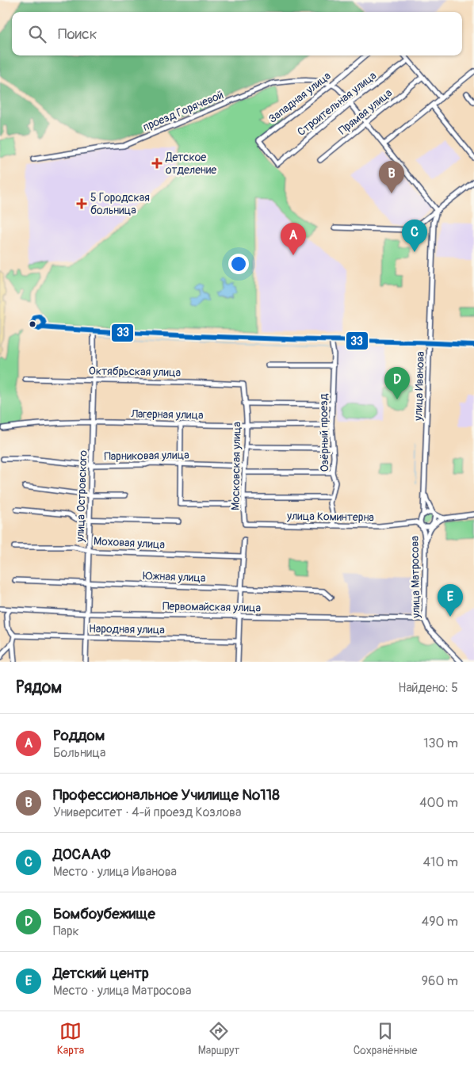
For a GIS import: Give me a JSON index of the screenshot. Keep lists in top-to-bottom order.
{
  "streets": {
    "street": [
      "Западная улица",
      "Строительная улица",
      "проезд Горячевой",
      "Прямая улица",
      "Октябрьская улица",
      "улица Иванова",
      "Лагерная улица",
      "Озёрный проезд",
      "Парниковая улица",
      "Московская улица",
      "улица Островского",
      "улица Коминтерна",
      "Моховая улица",
      "Южная улица",
      "улица Матросова",
      "Первомайская улица",
      "Народная улица"
    ]
  },
  "crossings": [
    ["Западная улица", "Строительная улица"],
    ["Западная улица", "проезд Горячевой"],
    ["Строительная улица", "проезд Горячевой"],
    ["проезд Горячевой", "Прямая улица"],
    ["проезд Горячевой", "улица Иванова"],
    ["Октябрьская улица", "Московская улица"],
    ["Октябрьская улица", "улица Островского"],
    ["улица Иванова", "улица Матросова"],
    ["Лагерная улица", "Озёрный проезд"],
    ["Лагерная улица", "Московская улица"],
    ["Лагерная улица", "улица Островского"],
    ["Озёрный проезд", "улица Коминтерна"],
    ["Парниковая улица", "Московская улица"],
    ["Парниковая улица", "улица Островского"],
    ["Московская улица", "улица Коминтерна"],
    ["улица Островского", "Моховая улица"],
    ["улица Островского", "Южная улица"],
    ["улица Островского", "Первомайская улица"],
    ["улица Островского", "Народная улица"],
    ["улица Матросова", "Первомайская улица"]
  ],
  "places": {
    "health": ["Детское отделение", "5 Городская больница"]
  },
  "lines": ["transit line 33"],
  "page": {
    "search": "Поиск",
    "pins": [
      "B",
      "C",
      "A",
      "D",
      "E"
    ],
    "heading": ["Рядом", "Найдено: 5"],
    "list": [
      {
        "mark": "A",
        "name": "Роддом",
        "note": "Больница",
        "value": "130 m"
      },
      {
        "mark": "B",
        "name": "Профессиональное Училище №118",
        "note": "Университет · 4-й проезд Козлова",
        "value": "400 m"
      },
      {
        "mark": "C",
        "name": "ДОСААФ",
        "note": "Место · улица Иванова",
        "value": "410 m"
      },
      {
        "mark": "D",
        "name": "Бомбоубежище",
        "note": "Парк",
        "value": "490 m"
      },
      {
        "mark": "E",
        "name": "Детский центр",
        "note": "Место · улица Матросова",
        "value": "960 m"
      }
    ],
    "nav": ["Карта", "Маршрут", "Сохранённые"]
  }
}
